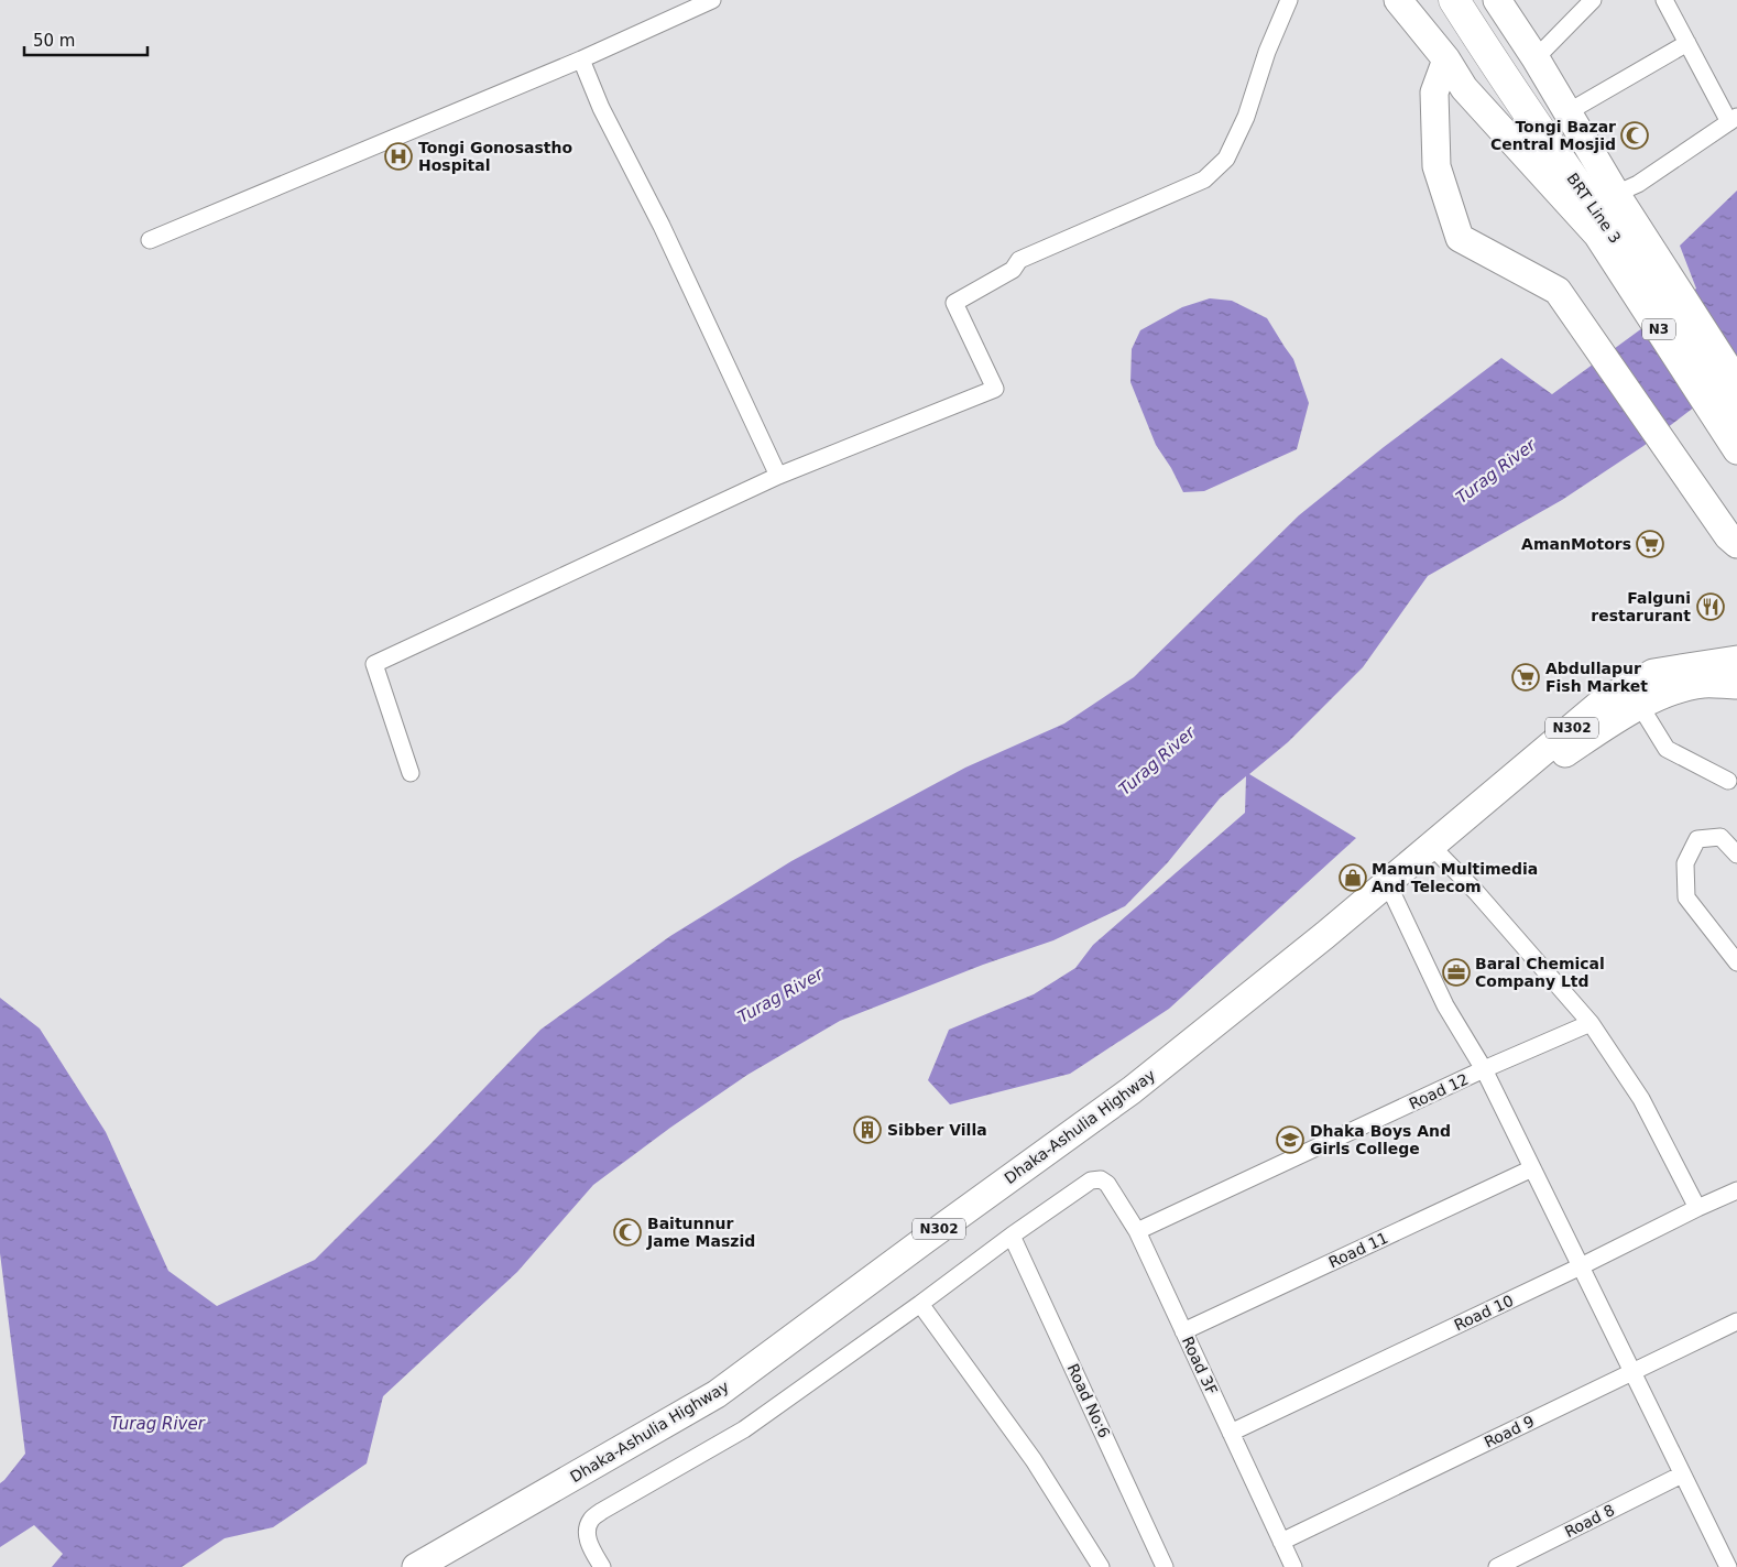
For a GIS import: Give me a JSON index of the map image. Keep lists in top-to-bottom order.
{
  "streets": {
    "highway": [
      "BRT Line 3",
      "N3",
      "N302",
      "Dhaka-Ashulia Highway"
    ],
    "street": [
      "Road 12",
      "Road 11",
      "Road 10",
      "Road 3F",
      "Road No:6",
      "Road 9",
      "Road 8"
    ]
  },
  "crossings": [
    ["BRT Line 3", "N3"],
    ["N302", "Dhaka-Ashulia Highway"],
    ["Road 12", "Road 3F"],
    ["Road 11", "Road 3F"],
    ["Road 10", "Road 3F"],
    ["Road 3F", "Road No:6"],
    ["Road 3F", "Road 9"]
  ],
  "water": ["Turag River"],
  "places": {
    "mosque": ["Tongi Bazar Central Mosjid", "Baitunnur Jame Maszid"],
    "hospital": ["Tongi Gonosastho Hospital"],
    "supermarket": ["AmanMotors", "Abdullapur Fish Market"],
    "restaurant": ["Falguni restarurant"],
    "shop": ["Mamun Multimedia And Telecom"],
    "office": ["Baral Chemical Company Ltd"],
    "building": ["Sibber Villa"],
    "school or university": ["Dhaka Boys And Girls College"]
  },
  "scale_bar": "50 m"
}
